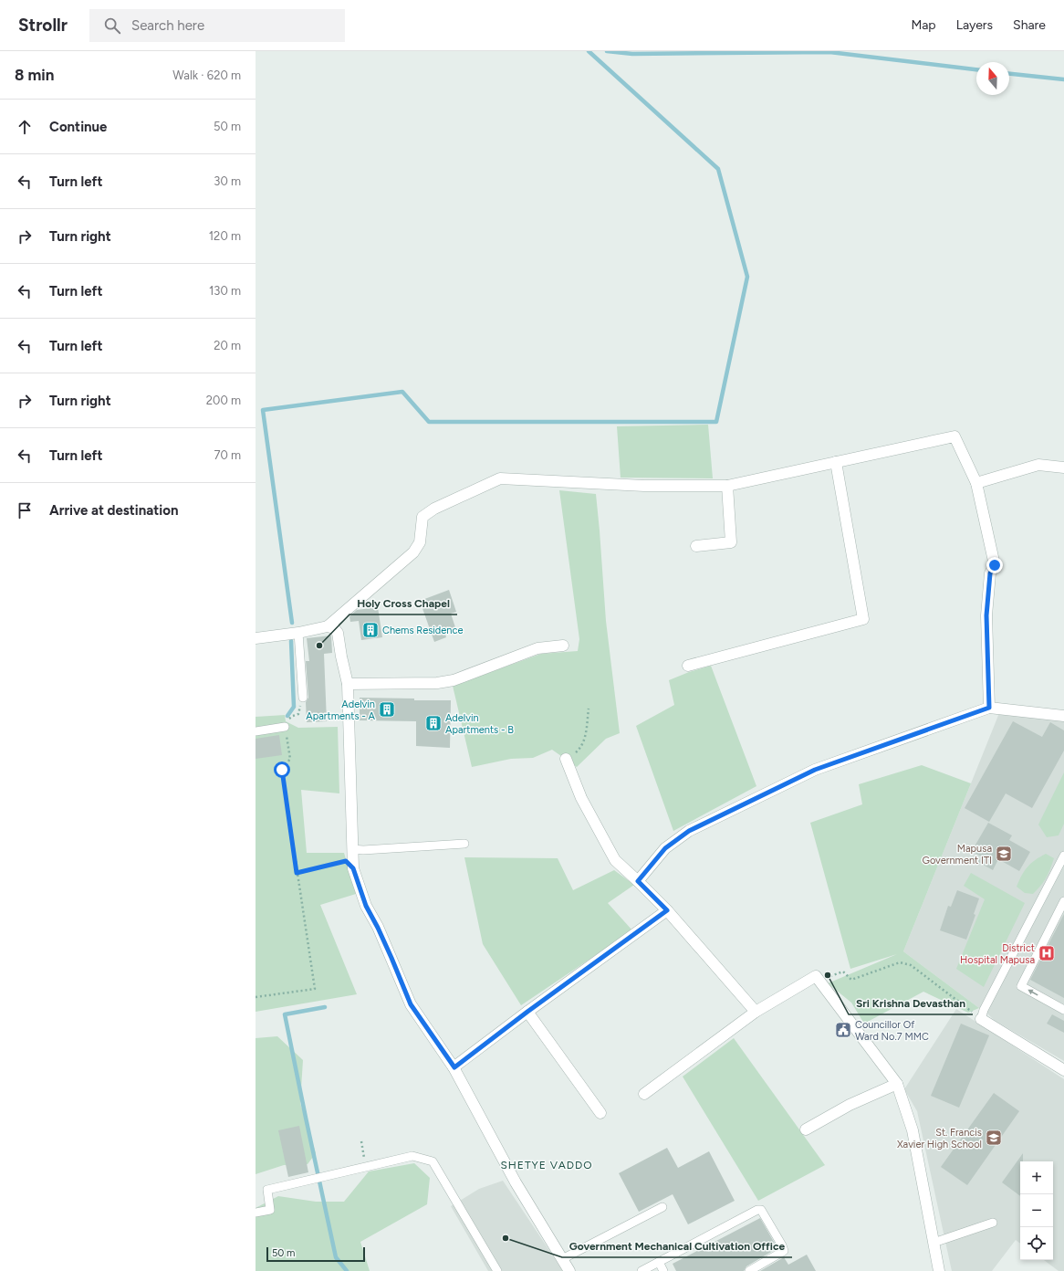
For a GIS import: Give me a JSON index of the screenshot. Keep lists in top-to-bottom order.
{
  "districts": ["SHETYE VADDO"],
  "places": {
    "building": ["Chems Residence", "Adelvin Apartments - A", "Adelvin Apartments - B"],
    "other": ["Holy Cross Chapel", "Sri Krishna Devasthan", "Government Mechanical Cultivation Office"],
    "school or university": ["Mapusa Government ITI", "St. Francis Xavier High School"],
    "hospital": ["District Hospital Mapusa"],
    "public building": ["Councillor Of Ward No.7 MMC"]
  },
  "scale_bar": "50 m",
  "north": "top",
  "page": {
    "header": "Strollr",
    "search": "Search here",
    "nav": ["Map", "Layers", "Share"],
    "heading": ["8 min", "Walk · 620 m"],
    "list": [
      ["Continue", "50 m"],
      ["Turn left", "30 m"],
      ["Turn right", "120 m"],
      ["Turn left", "130 m"],
      ["Turn left", "20 m"],
      ["Turn right", "200 m"],
      ["Turn left", "70 m"],
      "Arrive at destination"
    ],
    "map_buttons": ["+", "−"],
    "scale": "50 m"
  }
}
